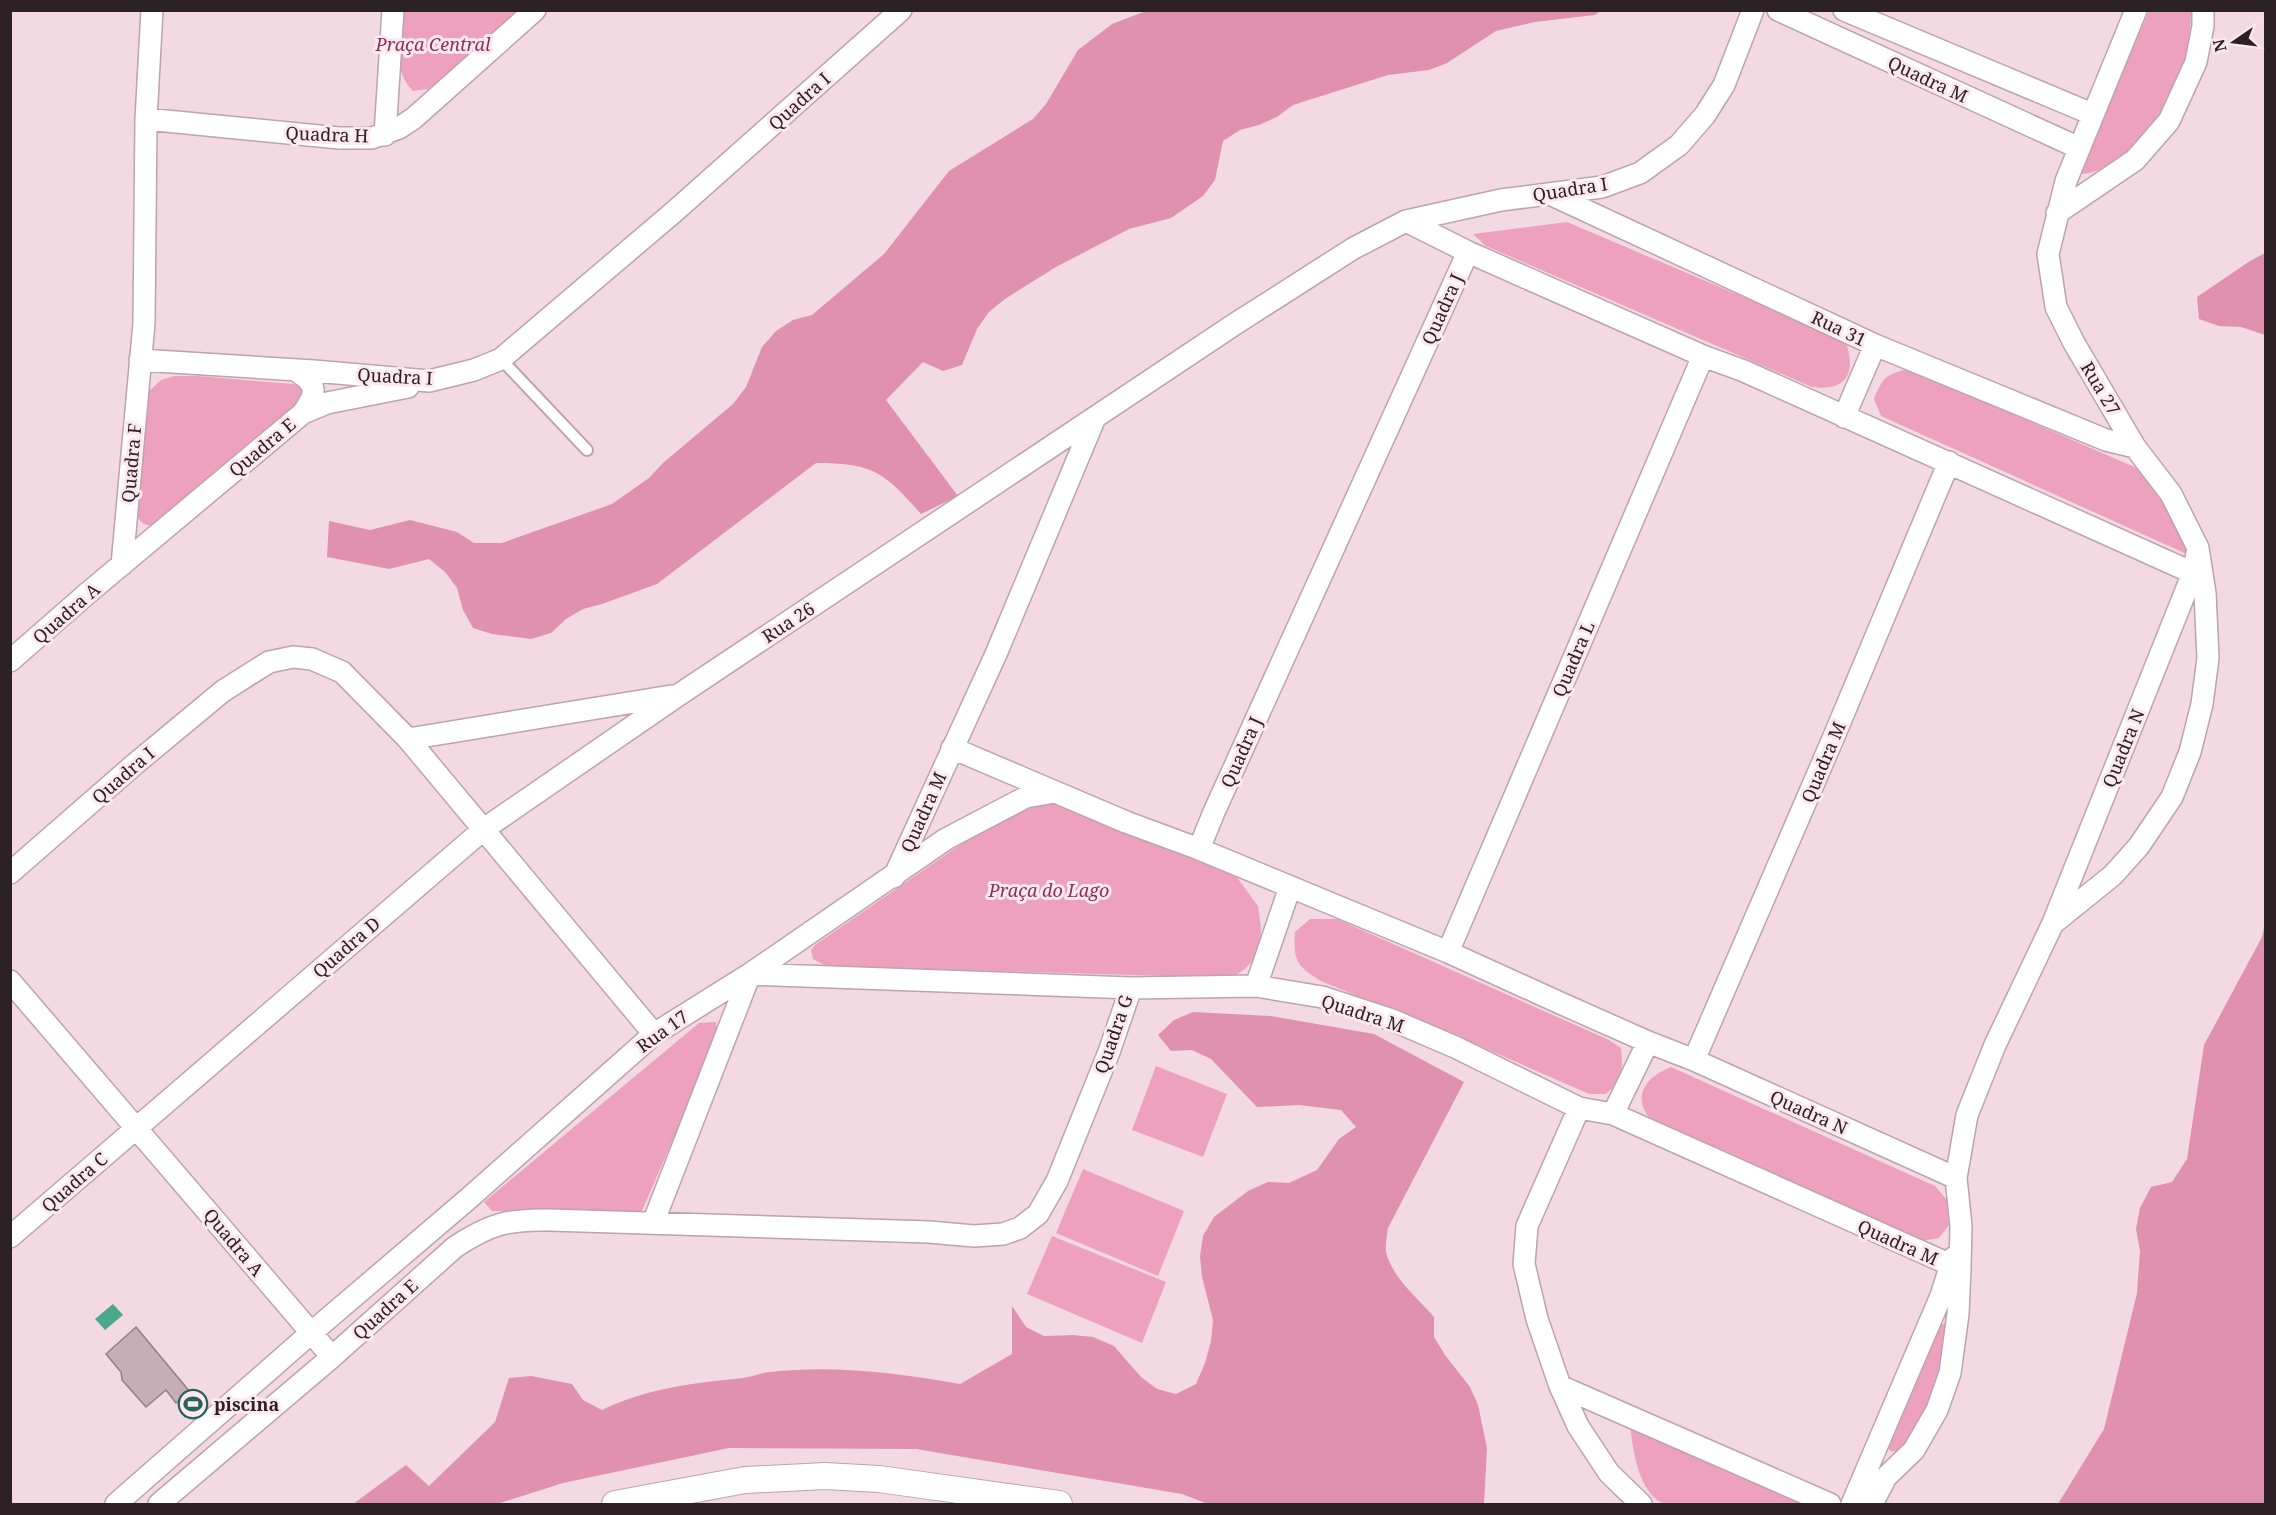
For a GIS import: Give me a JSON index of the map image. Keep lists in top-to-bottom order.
{
  "streets": {
    "street": [
      "Quadra M",
      "Quadra I",
      "Quadra H",
      "Quadra J",
      "Rua 31",
      "Rua 27",
      "Quadra E",
      "Quadra F",
      "Quadra A",
      "Rua 26",
      "Quadra L",
      "Quadra N",
      "Quadra D",
      "Rua 17",
      "Quadra G",
      "Quadra C"
    ]
  },
  "crossings": [
    ["Quadra M", "Rua 27"],
    ["Quadra M", "Quadra N"],
    ["Quadra M", "Rua 17"],
    ["Quadra M", "Quadra G"],
    ["Quadra I", "Quadra J"],
    ["Quadra I", "Rua 31"],
    ["Quadra I", "Quadra E"],
    ["Quadra I", "Quadra F"],
    ["Rua 31", "Rua 27"],
    ["Quadra E", "Quadra F"],
    ["Quadra E", "Quadra A"],
    ["Quadra E", "Quadra G"],
    ["Quadra F", "Quadra A"],
    ["Quadra A", "Quadra D"],
    ["Quadra A", "Rua 17"],
    ["Quadra A", "Quadra C"],
    ["Rua 26", "Quadra D"],
    ["Quadra D", "Quadra C"],
    ["Rua 17", "Quadra G"]
  ],
  "parks": ["Praça Central", "Praça do Lago"],
  "places": {
    "sports": ["piscina"]
  },
  "north": "left"
}
